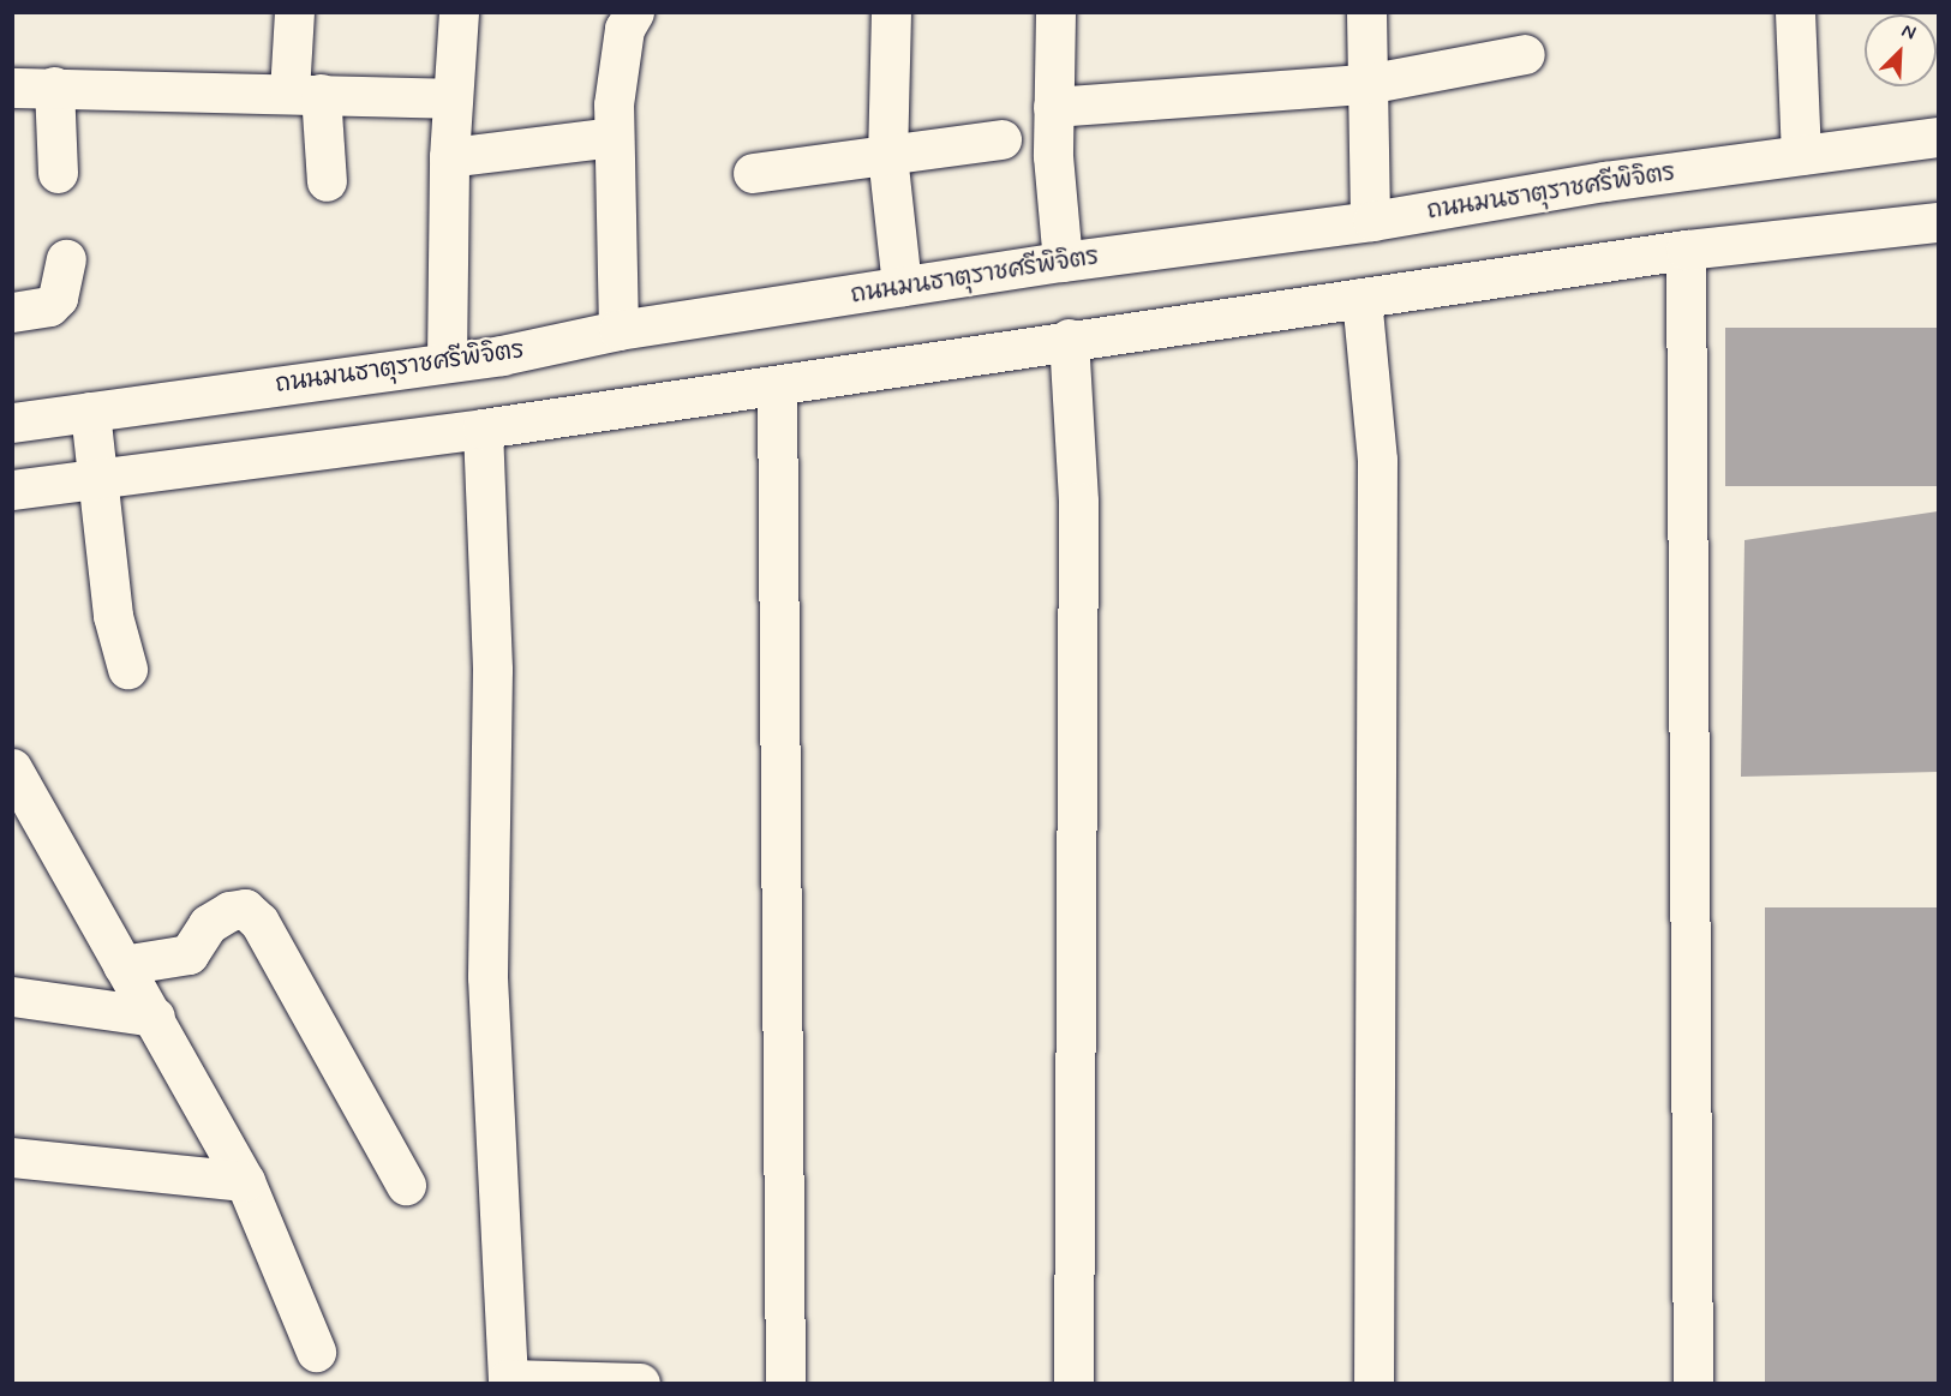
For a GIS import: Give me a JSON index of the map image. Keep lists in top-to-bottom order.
{
  "streets": {
    "street": ["ถนนมนธาตุราชศรีพิจิตร"]
  },
  "north": "top right"
}
